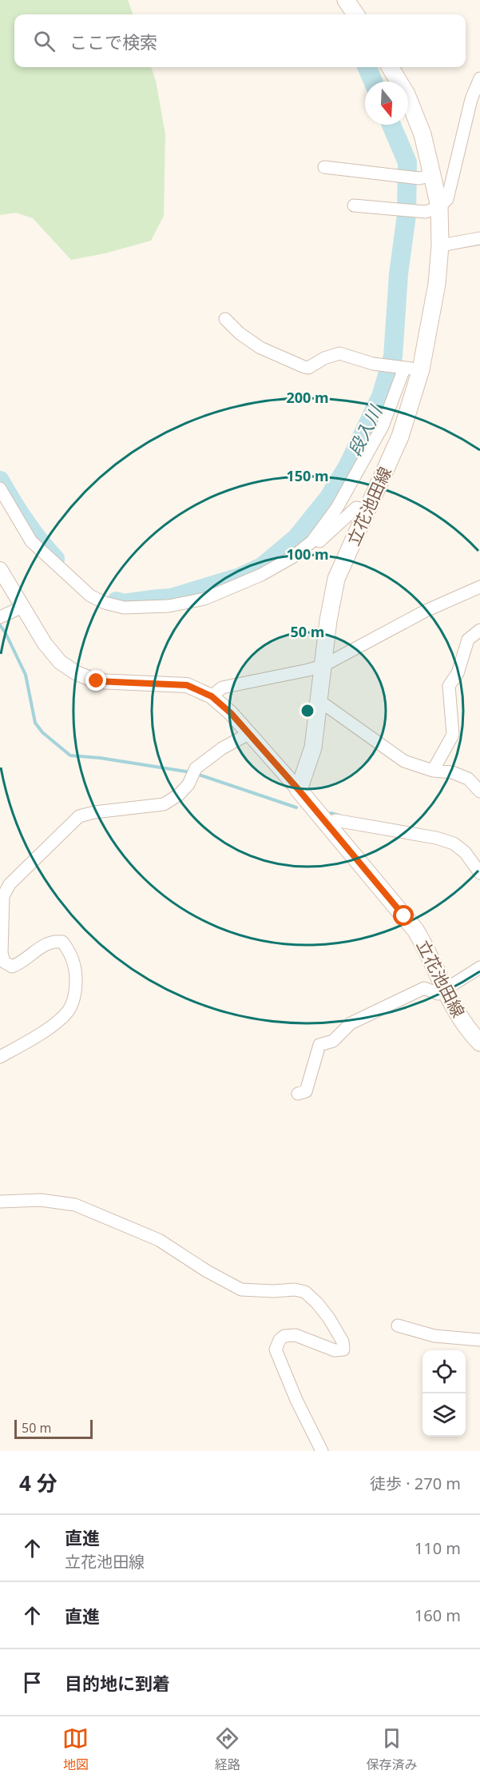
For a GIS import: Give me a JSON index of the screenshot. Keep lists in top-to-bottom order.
{
  "streets": {
    "main road": ["立花池田線"]
  },
  "water": ["段入川"],
  "scale_bar": "50 m",
  "north": "bottom",
  "page": {
    "search": "ここで検索",
    "scale": "50 m",
    "heading": ["4 分", "徒歩 · 270 m"],
    "list": [
      ["直進", "立花池田線", "110 m"],
      ["直進", "160 m"],
      "目的地に到着"
    ],
    "nav": ["地図", "経路", "保存済み"]
  },
  "rings": [
    "200 m",
    "150 m",
    "100 m",
    "50 m"
  ]
}
